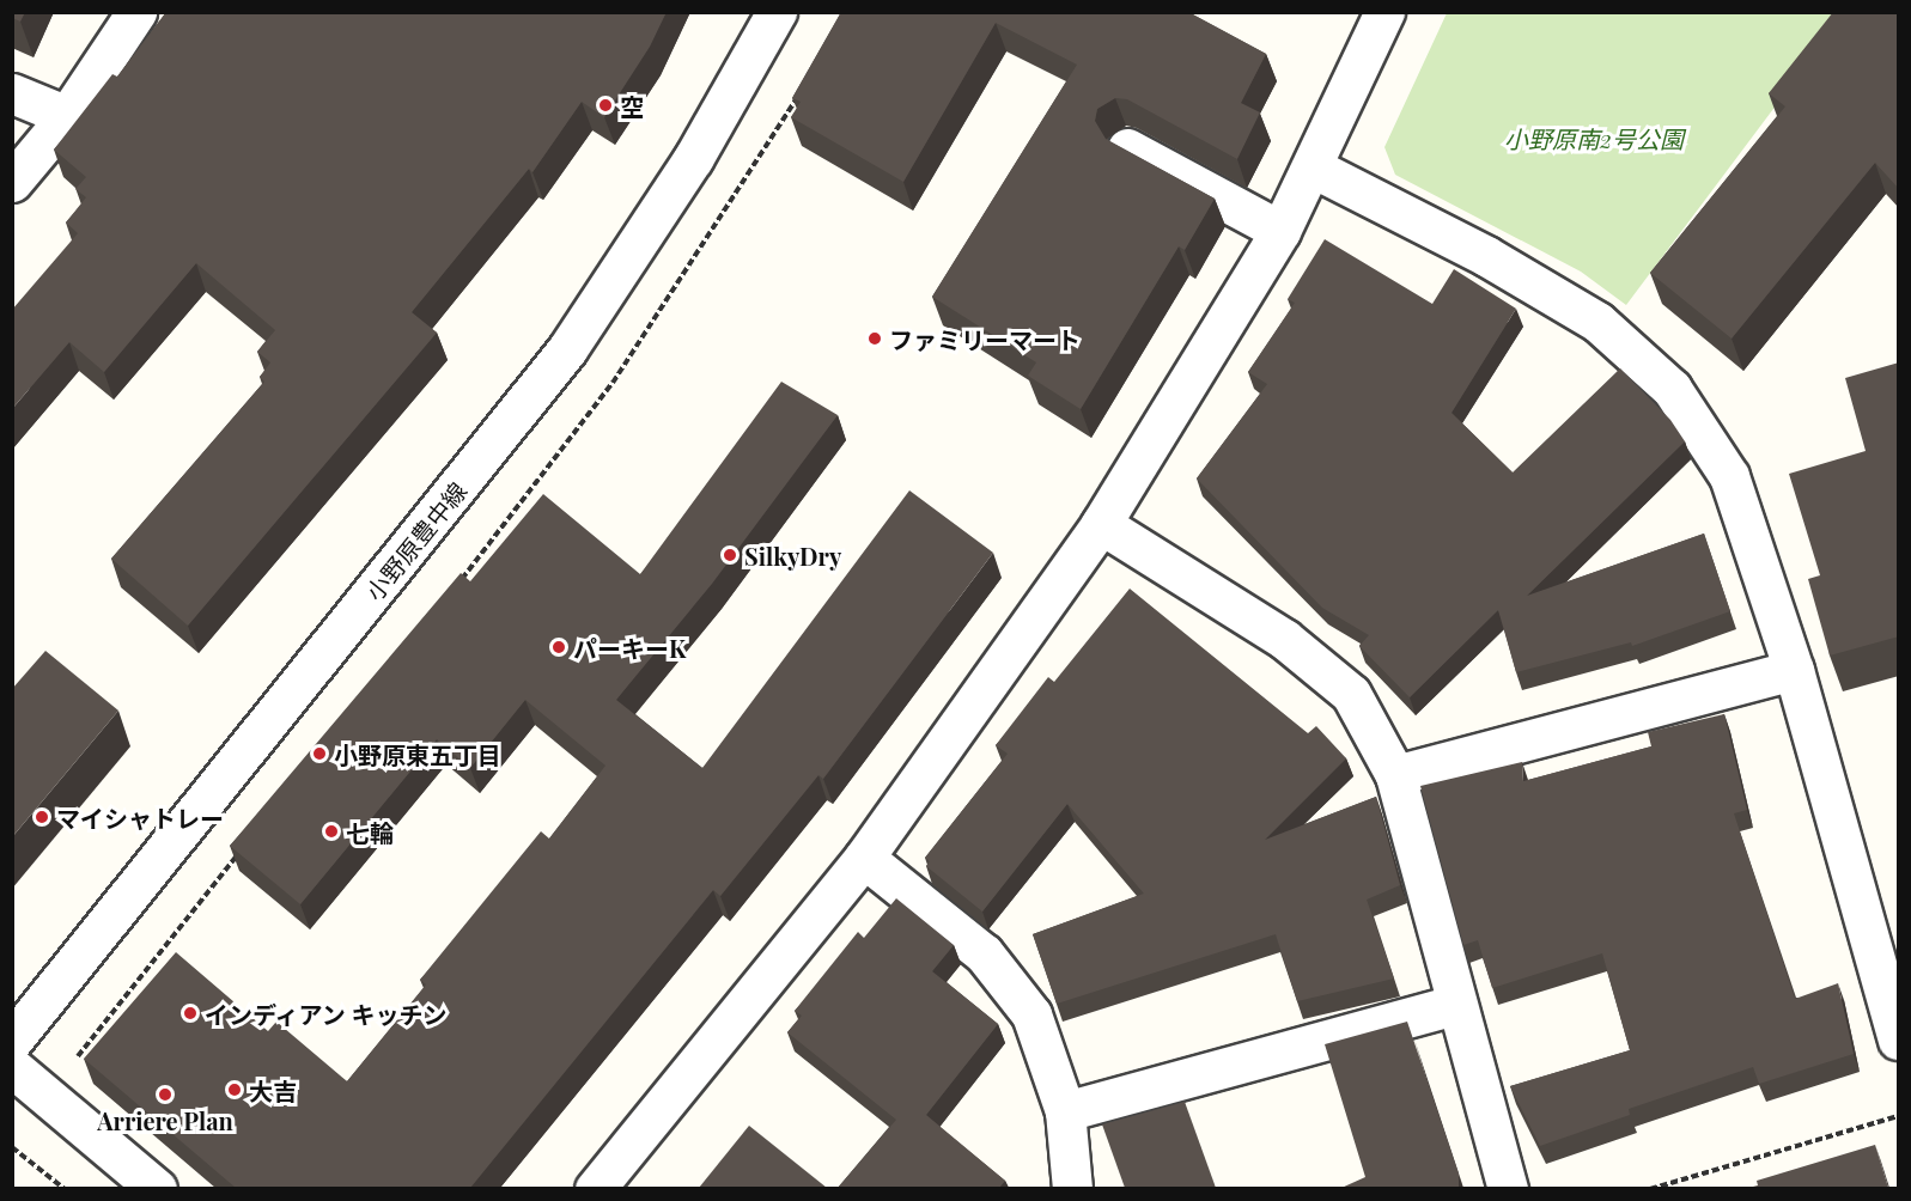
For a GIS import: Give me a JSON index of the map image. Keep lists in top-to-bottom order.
{
  "streets": {
    "street": ["小野原豊中線"]
  },
  "parks": ["小野原南2号公園"],
  "places": [
    "空",
    "ファミリーマート",
    "SilkyDry",
    "パーキーK",
    "小野原東五丁目",
    "マイシャトレー",
    "七輪",
    "インディアン キッチン",
    "大吉",
    "Arriere Plan"
  ]
}
